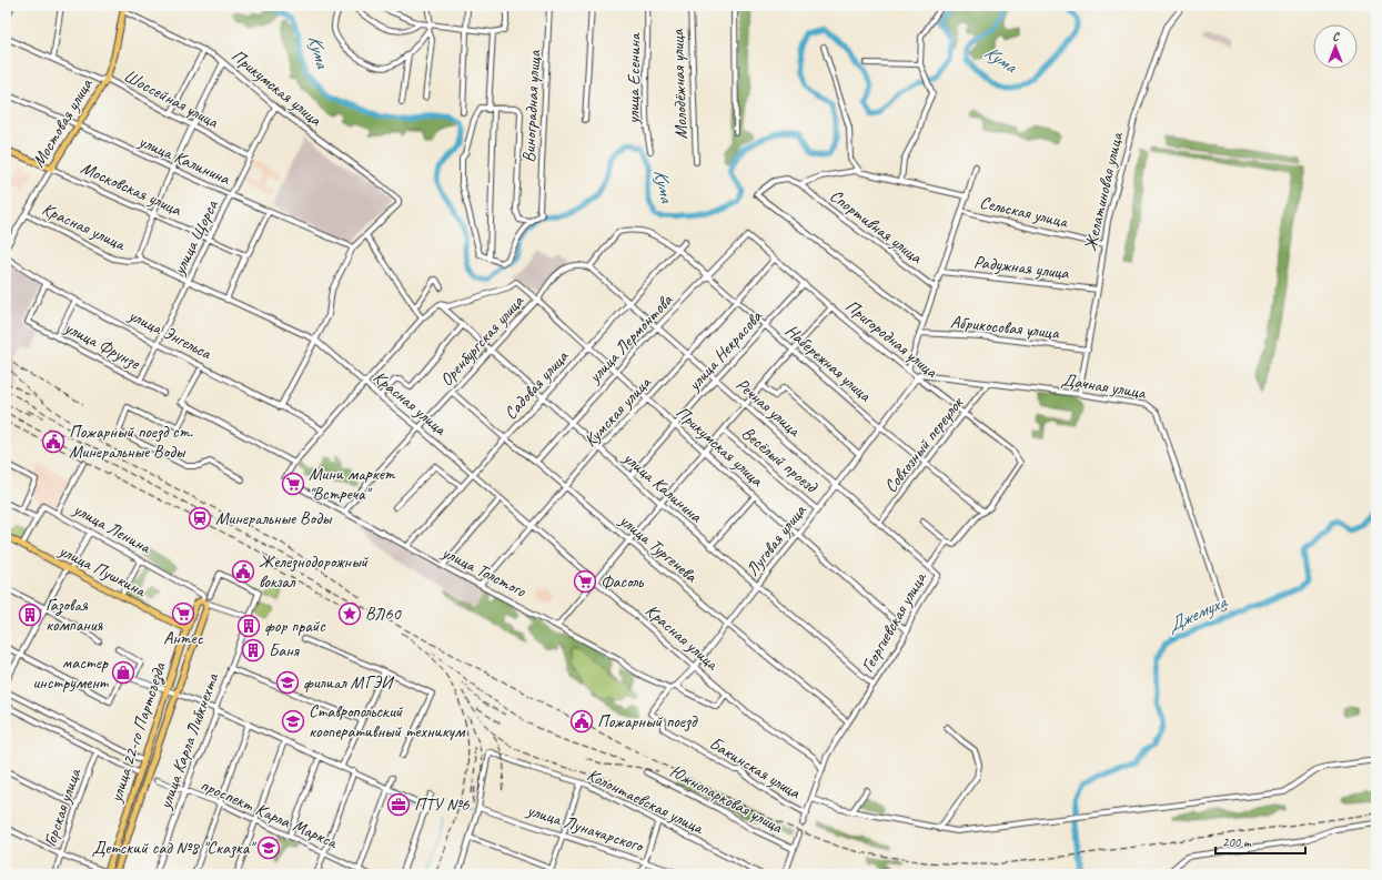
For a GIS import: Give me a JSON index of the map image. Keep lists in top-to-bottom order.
{
  "streets": {
    "main road": [
      "Мостовая улица",
      "Московская улица",
      "улица Пушкина",
      "улица 22-го Партсъезда"
    ],
    "street": [
      "улица Есенина",
      "Молодёжная улица",
      "Прикумская улица",
      "Шоссейная улица",
      "Виноградная улица",
      "улица Калинина",
      "Желатиновая улица",
      "Сельская улица",
      "Красная улица",
      "Спортивная улица",
      "улица Щорса",
      "Радужная улица",
      "Абрикосовая улица",
      "улица Энгельса",
      "улица Лермонтова",
      "Пригородная улица",
      "Оренбургская улица",
      "улица Фрунзе",
      "улица Некрасова",
      "Набережная улица",
      "Садовая улица",
      "Дачная улица",
      "Речная улица",
      "Кумская улица",
      "Совхозный переулок",
      "Весёлый проезд",
      "улица Ленина",
      "Луговая улица",
      "улица Тургенева",
      "улица Толстого",
      "Георгиевская улица",
      "улица Карла Либкнехта",
      "Бакинская улица",
      "Южнопарковая улица",
      "Колонтаевская улица",
      "Горская улица",
      "проспект Карла Маркса",
      "улица Луначарского"
    ]
  },
  "crossings": [
    ["Прикумская улица", "Мостовая улица"],
    ["Прикумская улица", "улица Калинина"],
    ["Прикумская улица", "улица Щорса"],
    ["Прикумская улица", "улица Лермонтова"],
    ["Прикумская улица", "Оренбургская улица"],
    ["Прикумская улица", "улица Некрасова"],
    ["Прикумская улица", "Садовая улица"],
    ["Прикумская улица", "Кумская улица"],
    ["Прикумская улица", "Луговая улица"],
    ["Прикумская улица", "Георгиевская улица"],
    ["Шоссейная улица", "Мостовая улица"],
    ["Шоссейная улица", "улица Щорса"],
    ["Мостовая улица", "улица Калинина"],
    ["Мостовая улица", "Московская улица"],
    ["Мостовая улица", "Красная улица"],
    ["улица Калинина", "улица Щорса"],
    ["улица Калинина", "улица Лермонтова"],
    ["улица Калинина", "Оренбургская улица"],
    ["улица Калинина", "улица Некрасова"],
    ["улица Калинина", "Садовая улица"],
    ["улица Калинина", "Кумская улица"],
    ["улица Калинина", "Луговая улица"],
    ["улица Калинина", "Георгиевская улица"],
    ["Московская улица", "улица Щорса"],
    ["Желатиновая улица", "Сельская улица"],
    ["Желатиновая улица", "Радужная улица"],
    ["Желатиновая улица", "Абрикосовая улица"],
    ["Желатиновая улица", "Дачная улица"],
    ["Красная улица", "улица Щорса"],
    ["Красная улица", "Оренбургская улица"],
    ["Красная улица", "Садовая улица"],
    ["Красная улица", "Кумская улица"],
    ["Красная улица", "Луговая улица"],
    ["Красная улица", "Георгиевская улица"],
    ["улица Щорса", "улица Энгельса"],
    ["улица Щорса", "улица Фрунзе"],
    ["улица Энгельса", "улица Фрунзе"],
    ["улица Лермонтова", "Пригородная улица"],
    ["улица Лермонтова", "Набережная улица"],
    ["улица Лермонтова", "Речная улица"],
    ["улица Лермонтова", "улица Тургенева"],
    ["Пригородная улица", "улица Некрасова"],
    ["Пригородная улица", "Дачная улица"],
    ["Пригородная улица", "Кумская улица"],
    ["Пригородная улица", "Совхозный переулок"],
    ["Пригородная улица", "Луговая улица"],
    ["Пригородная улица", "Георгиевская улица"],
    ["Оренбургская улица", "Набережная улица"],
    ["Оренбургская улица", "Речная улица"],
    ["Оренбургская улица", "улица Тургенева"],
    ["Оренбургская улица", "улица Толстого"],
    ["улица Некрасова", "Набережная улица"],
    ["улица Некрасова", "Речная улица"],
    ["Набережная улица", "Садовая улица"],
    ["Набережная улица", "Речная улица"],
    ["Набережная улица", "Кумская улица"],
    ["Набережная улица", "Совхозный переулок"],
    ["Набережная улица", "Луговая улица"],
    ["Набережная улица", "Георгиевская улица"],
    ["Садовая улица", "Речная улица"],
    ["Садовая улица", "улица Тургенева"],
    ["Садовая улица", "улица Толстого"],
    ["Дачная улица", "Совхозный переулок"],
    ["Дачная улица", "Луговая улица"],
    ["Речная улица", "Кумская улица"],
    ["Речная улица", "Совхозный переулок"],
    ["Речная улица", "Луговая улица"],
    ["Речная улица", "Георгиевская улица"],
    ["Кумская улица", "улица Тургенева"],
    ["Кумская улица", "улица Толстого"],
    ["Весёлый проезд", "Луговая улица"],
    ["улица Ленина", "улица 22-го Партсъезда"],
    ["улица Ленина", "улица Карла Либкнехта"],
    ["Луговая улица", "улица Тургенева"],
    ["Луговая улица", "улица Толстого"],
    ["Луговая улица", "Бакинская улица"],
    ["улица Тургенева", "Георгиевская улица"],
    ["улица Пушкина", "улица 22-го Партсъезда"],
    ["улица Толстого", "Бакинская улица"],
    ["Георгиевская улица", "Бакинская улица"],
    ["улица Карла Либкнехта", "проспект Карла Маркса"],
    ["Колонтаевская улица", "улица Луначарского"]
  ],
  "water": ["Кума", "Джемуха"],
  "places": {
    "public building": ["Пожарный поезд ст. Минеральные Воды", "Железнодорожный вокзал", "Пожарный поезд"],
    "supermarket": ["Мини маркет \"Встреча\"", "Фасоль", "Антес"],
    "station": ["Минеральные Воды"],
    "place": ["ВЛ60"],
    "building": ["Газовая компания", "фор прайс", "Баня"],
    "shop": ["мастер инструмент"],
    "school or university": ["филиал МГЭИ", "Ставропольский кооперативный техникум", "Детский сад №8 \"Сказка\""],
    "office": ["ПТУ №6"]
  },
  "scale_bar": "200 m",
  "north": "top"
}
